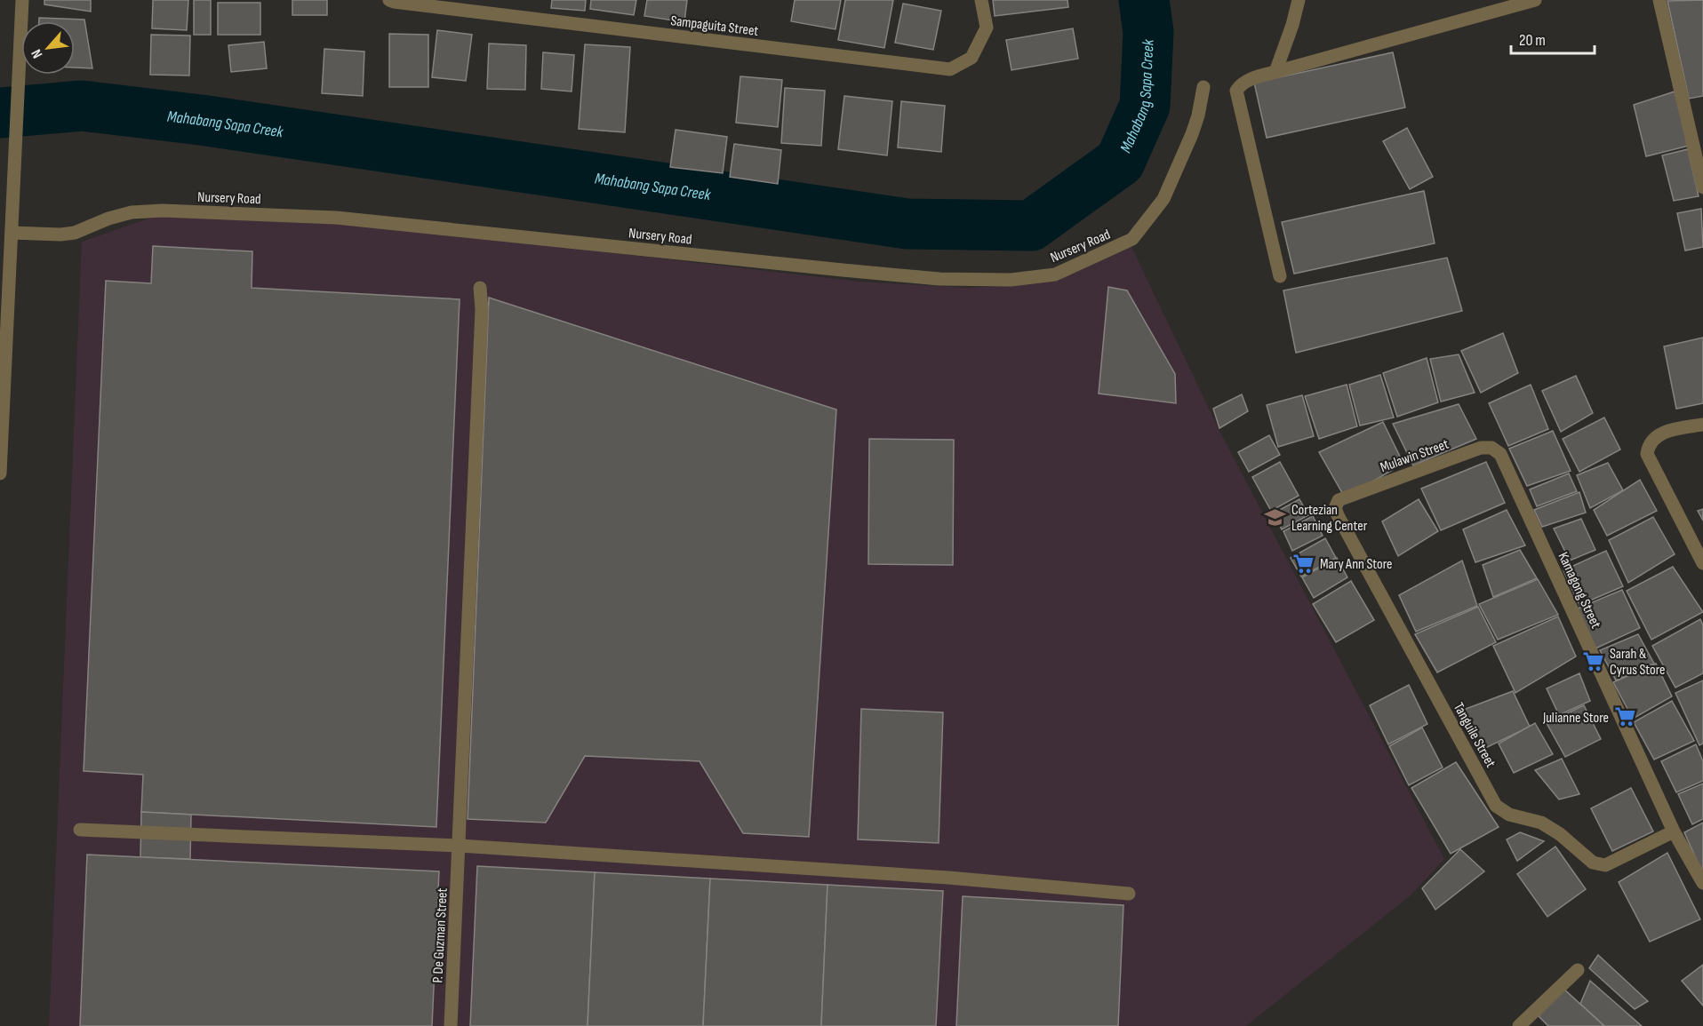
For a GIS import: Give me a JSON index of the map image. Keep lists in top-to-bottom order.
{
  "streets": {
    "street": [
      "Sampaguita Street",
      "Nursery Road",
      "Mulawin Street",
      "Kamagong Street",
      "Tanguile Street",
      "P. De Guzman Street"
    ]
  },
  "crossings": [
    ["Mulawin Street", "Kamagong Street"],
    ["Mulawin Street", "Tanguile Street"],
    ["Kamagong Street", "Tanguile Street"]
  ],
  "water": ["Mahabang Sapa Creek"],
  "places": {
    "school or university": ["Cortezian Learning Center"],
    "supermarket": ["Mary Ann Store", "Sarah & Cyrus Store", "Julianne Store"]
  },
  "scale_bar": "20 m",
  "north": "bottom left"
}
